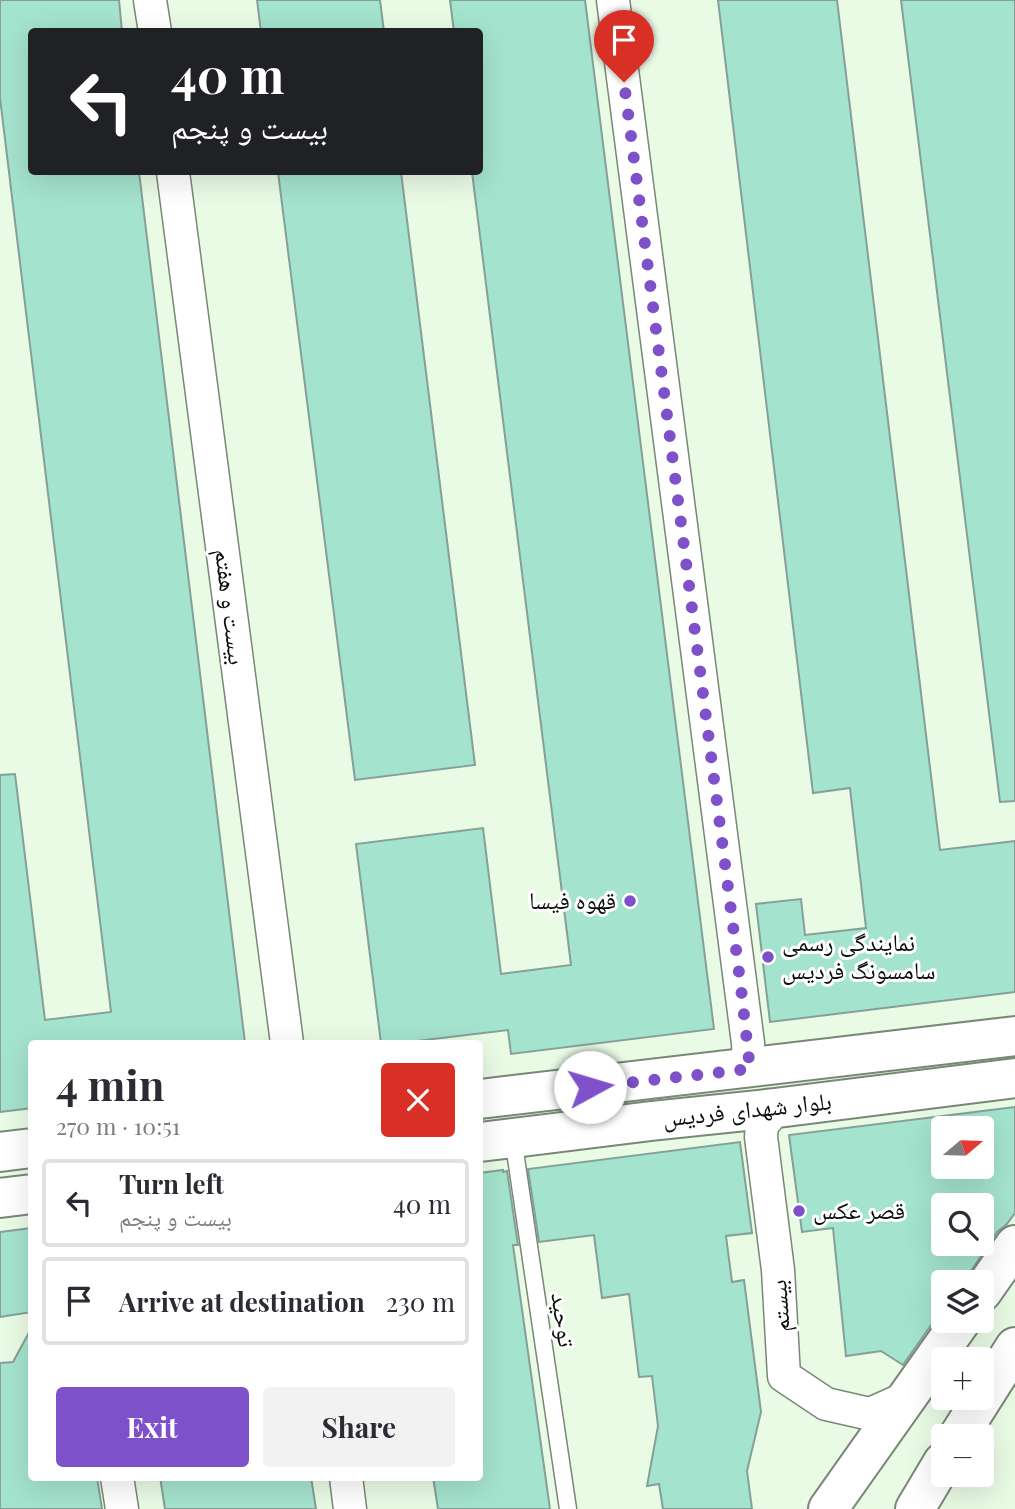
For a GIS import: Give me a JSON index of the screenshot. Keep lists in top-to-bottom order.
{
  "streets": {
    "main road": ["بلوار شهدای فردیس"],
    "street": ["بیست و هفتم", "بیستم"],
    "lane": ["توحید"]
  },
  "crossings": [
    ["بلوار شهدای فردیس", "بیستم"],
    ["بلوار شهدای فردیس", "توحید"]
  ],
  "places": ["قهوه فیسا", "نمایندگی رسمی سامسونگ فردیس", "قصر عکس"],
  "north": "right",
  "page": {
    "turn": ["40 m", "بیست و پنجم"],
    "heading": ["4 min", "270 m · 10:51"],
    "map_buttons": ["+", "−"],
    "list": [
      {
        "name": "Turn left",
        "note": "بیست و پنجم",
        "value": "40 m"
      },
      {
        "name": "Arrive at destination",
        "value": "230 m"
      }
    ],
    "buttons": ["Exit", "Share"]
  }
}
